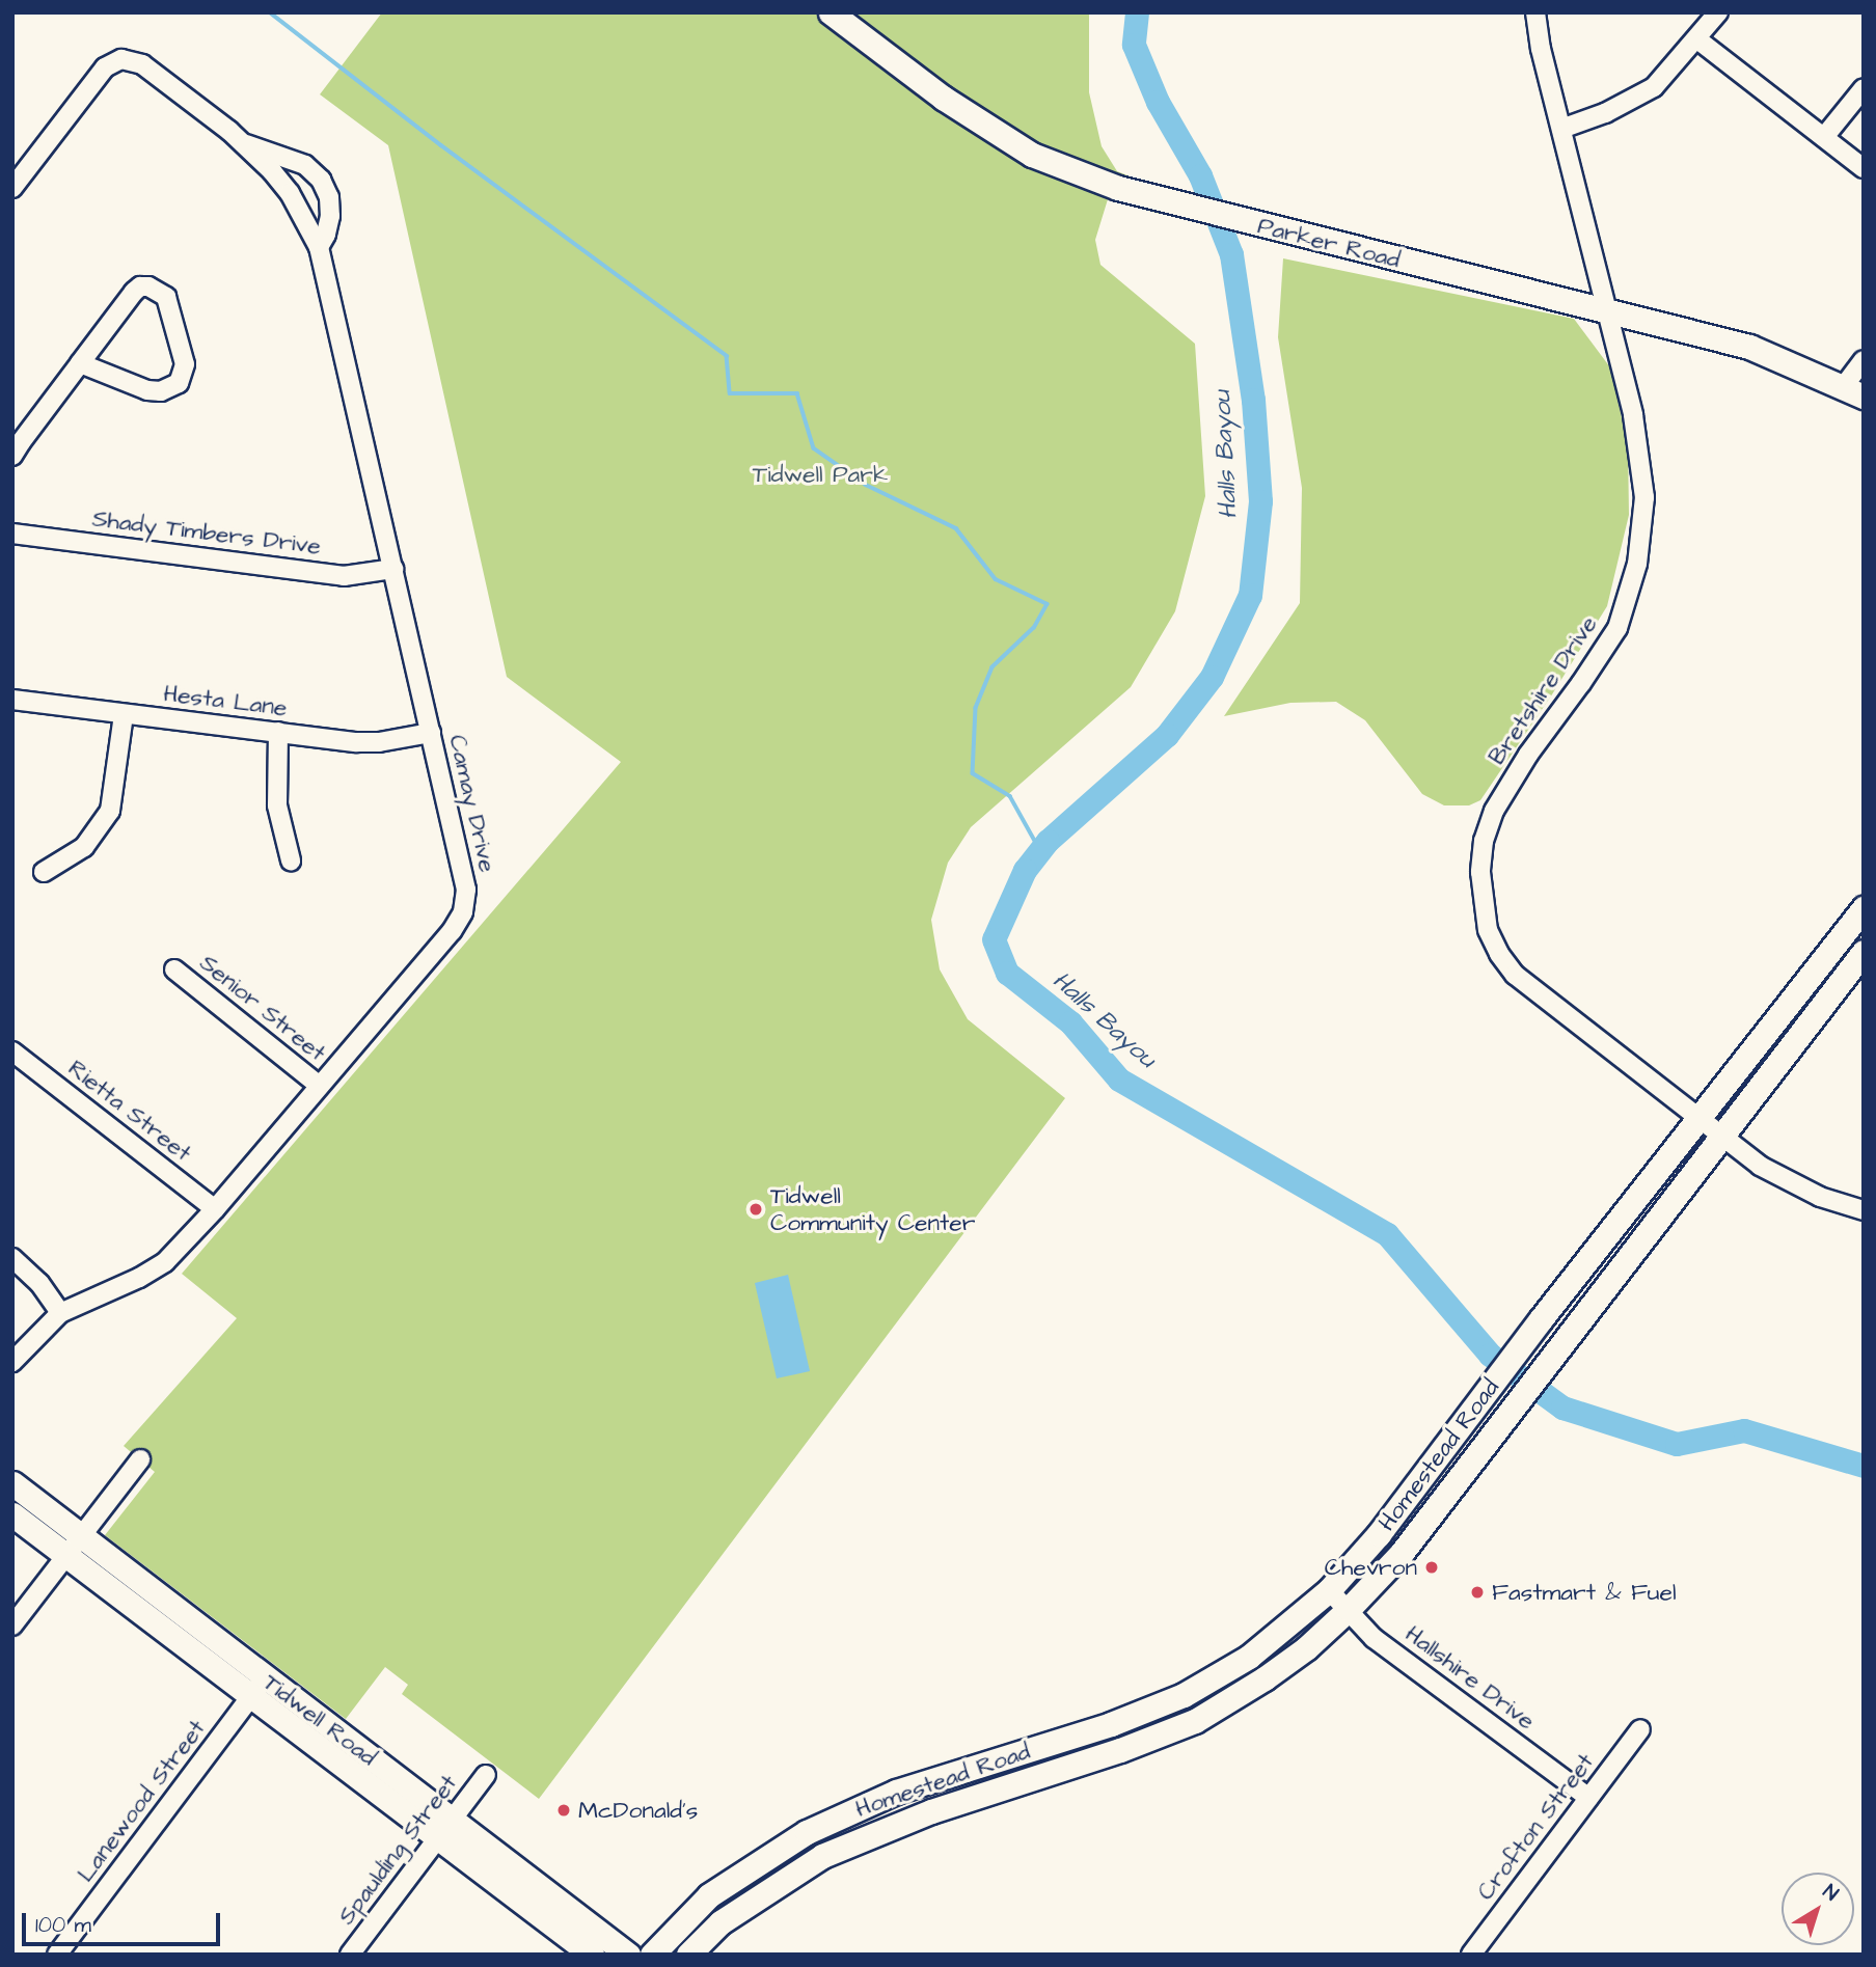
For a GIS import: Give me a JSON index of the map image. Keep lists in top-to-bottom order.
{
  "streets": {
    "main road": ["Parker Road", "Homestead Road", "Tidwell Road"],
    "street": [
      "Shady Timbers Drive",
      "Bretshire Drive",
      "Hesta Lane",
      "Camay Drive",
      "Senior Street",
      "Rietta Street",
      "Hallshire Drive",
      "Lanewood Street",
      "Crofton Street",
      "Spaulding Street"
    ]
  },
  "crossings": [
    ["Parker Road", "Bretshire Drive"],
    ["Shady Timbers Drive", "Camay Drive"],
    ["Bretshire Drive", "Homestead Road"],
    ["Hesta Lane", "Camay Drive"],
    ["Camay Drive", "Senior Street"],
    ["Camay Drive", "Rietta Street"],
    ["Homestead Road", "Hallshire Drive"],
    ["Hallshire Drive", "Crofton Street"],
    ["Tidwell Road", "Lanewood Street"],
    ["Tidwell Road", "Spaulding Street"]
  ],
  "water": ["Halls Bayou"],
  "parks": ["Tidwell Park"],
  "places": [
    "Tidwell Community Center",
    "Chevron",
    "Fastmart & Fuel",
    "McDonald's"
  ],
  "scale_bar": "100 m",
  "north": "top right"
}
